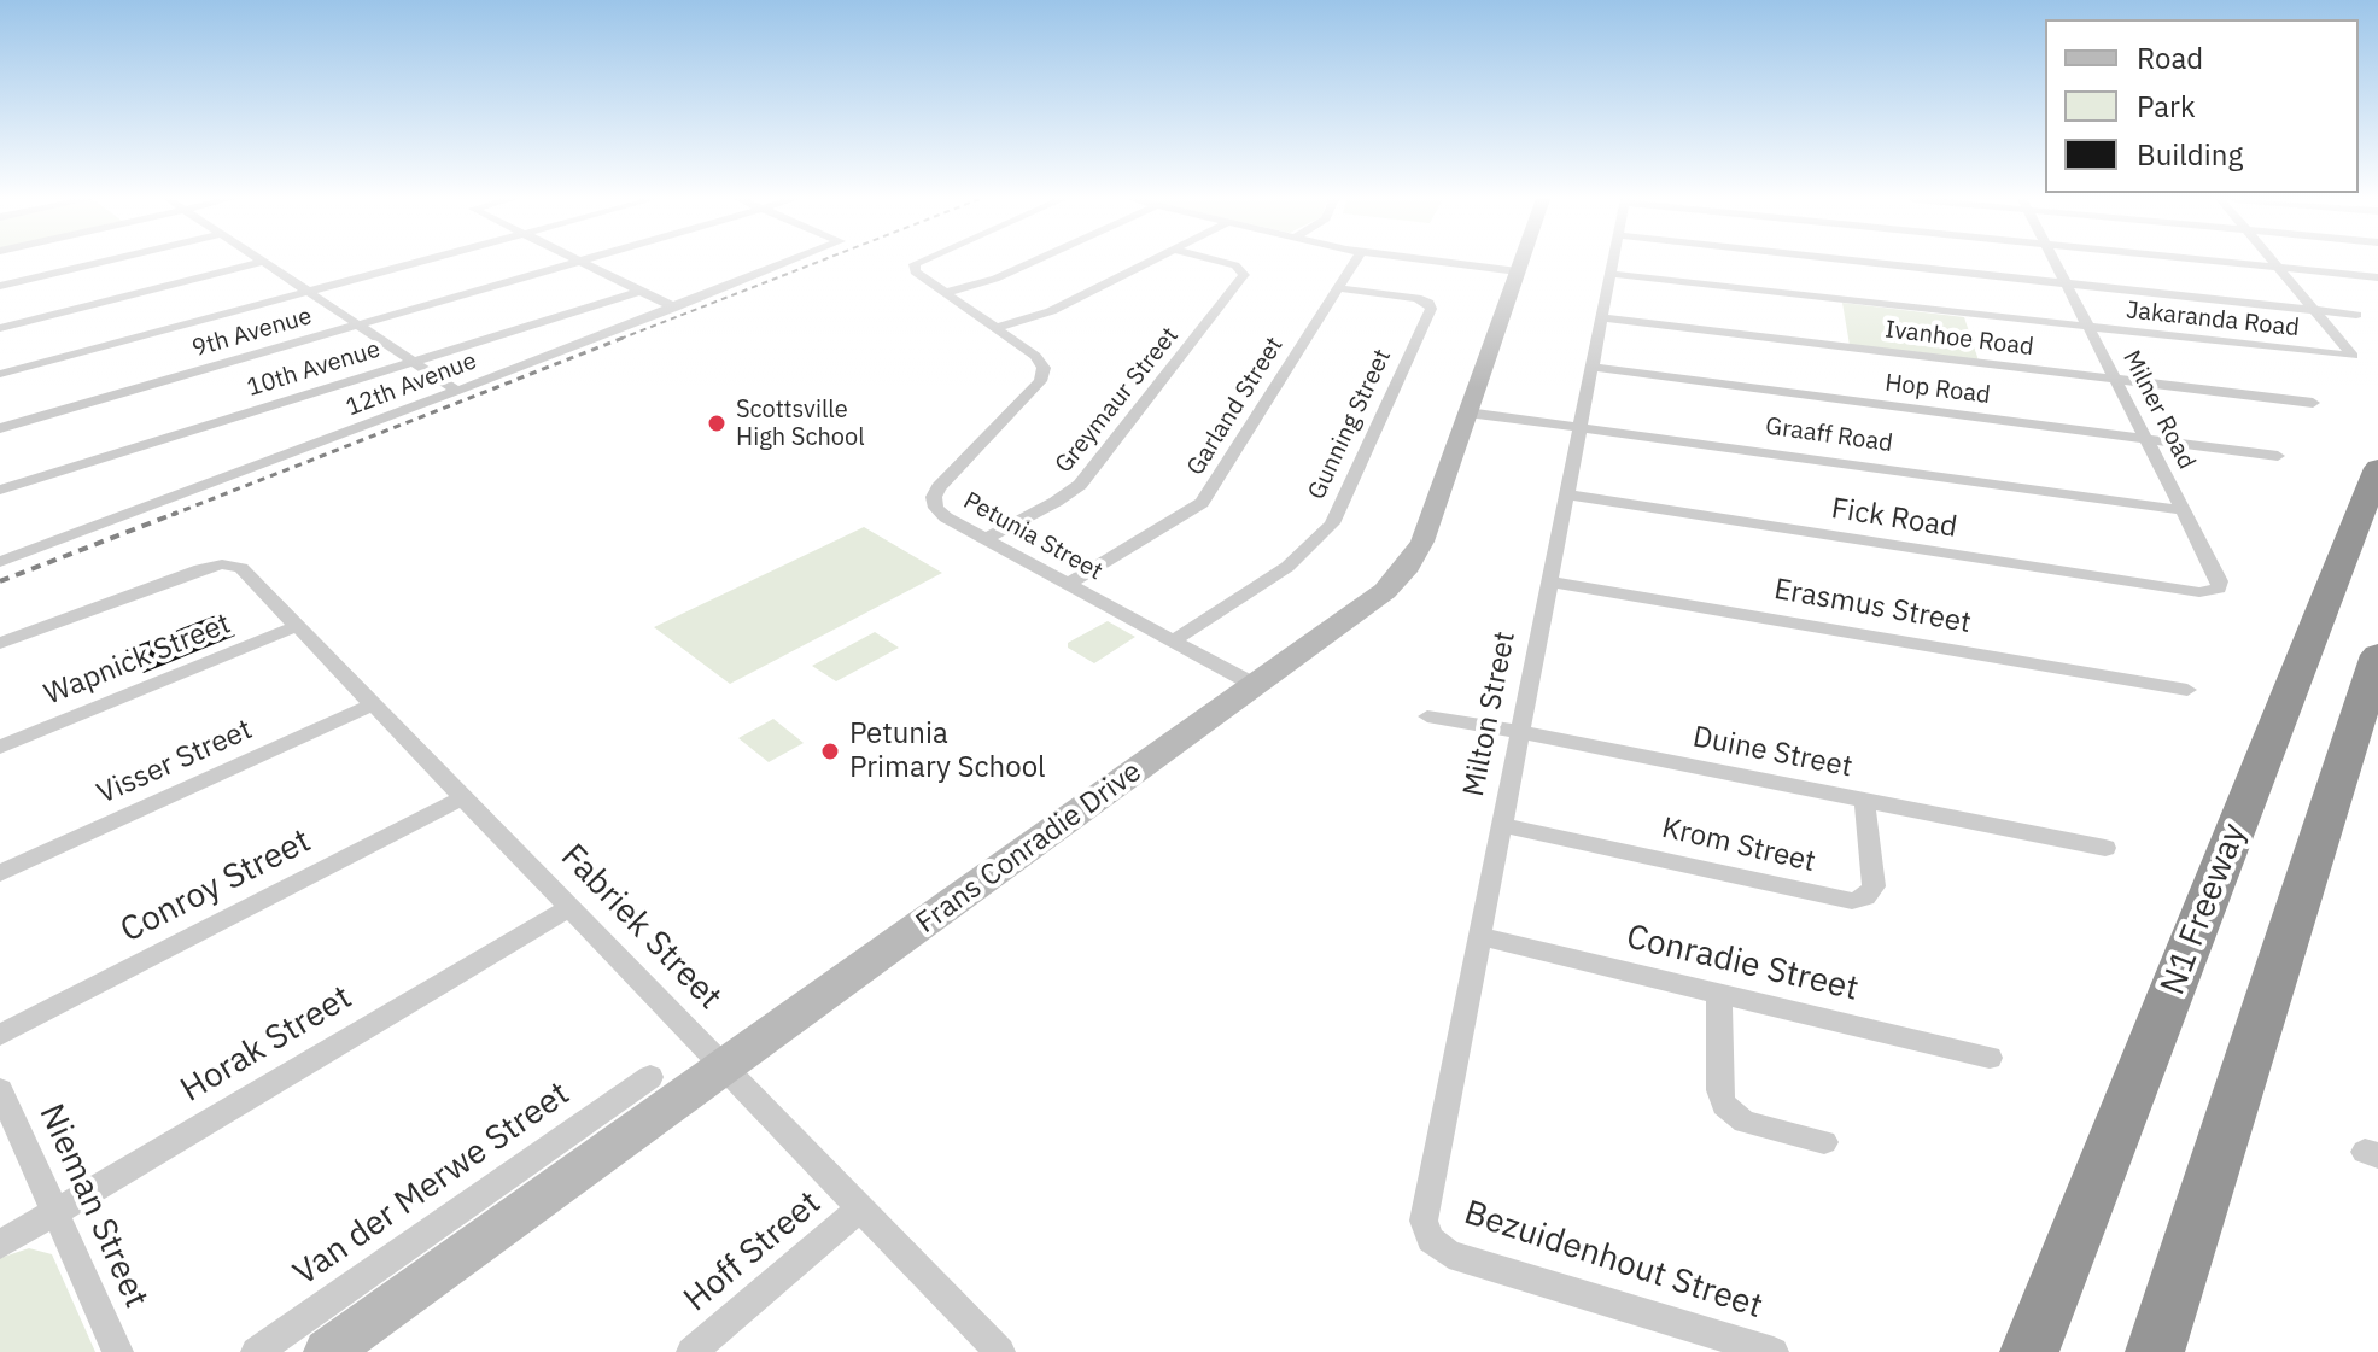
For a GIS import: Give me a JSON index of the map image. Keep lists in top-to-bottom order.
{
  "streets": {
    "highway": ["N1 Freeway"],
    "street": [
      "Jakaranda Road",
      "9th Avenue",
      "Ivanhoe Road",
      "10th Avenue",
      "12th Avenue",
      "Hop Road",
      "Greymaur Street",
      "Garland Street",
      "Milner Road",
      "Gunning Street",
      "Graaff Road",
      "Fick Road",
      "Petunia Street",
      "Erasmus Street",
      "Wapnick Street",
      "Milton Street",
      "Duine Street",
      "Visser Street",
      "Krom Street",
      "Frans Conradie Drive",
      "Conroy Street",
      "Fabriek Street",
      "Conradie Street",
      "Horak Street",
      "Van der Merwe Street",
      "Nieman Street",
      "Hoff Street",
      "Bezuidenhout Street"
    ]
  },
  "crossings": [
    ["Jakaranda Road", "Milner Road"],
    ["Jakaranda Road", "Milton Street"],
    ["Ivanhoe Road", "Milner Road"],
    ["Ivanhoe Road", "Milton Street"],
    ["Hop Road", "Milner Road"],
    ["Hop Road", "Milton Street"],
    ["Greymaur Street", "Petunia Street"],
    ["Garland Street", "Gunning Street"],
    ["Garland Street", "Petunia Street"],
    ["Milner Road", "Graaff Road"],
    ["Milner Road", "Fick Road"],
    ["Gunning Street", "Petunia Street"],
    ["Graaff Road", "Milton Street"],
    ["Graaff Road", "Frans Conradie Drive"],
    ["Fick Road", "Milton Street"],
    ["Petunia Street", "Frans Conradie Drive"],
    ["Erasmus Street", "Milton Street"],
    ["Wapnick Street", "Fabriek Street"],
    ["Milton Street", "Duine Street"],
    ["Milton Street", "Krom Street"],
    ["Milton Street", "Conradie Street"],
    ["Milton Street", "Bezuidenhout Street"],
    ["Duine Street", "Krom Street"],
    ["Visser Street", "Fabriek Street"],
    ["Frans Conradie Drive", "Fabriek Street"],
    ["Conroy Street", "Fabriek Street"],
    ["Fabriek Street", "Horak Street"],
    ["Fabriek Street", "Hoff Street"],
    ["Horak Street", "Nieman Street"]
  ],
  "places": ["Scottsville High School", "Petunia Primary School"],
  "legend": ["Road", "Park", "Building"]
}
